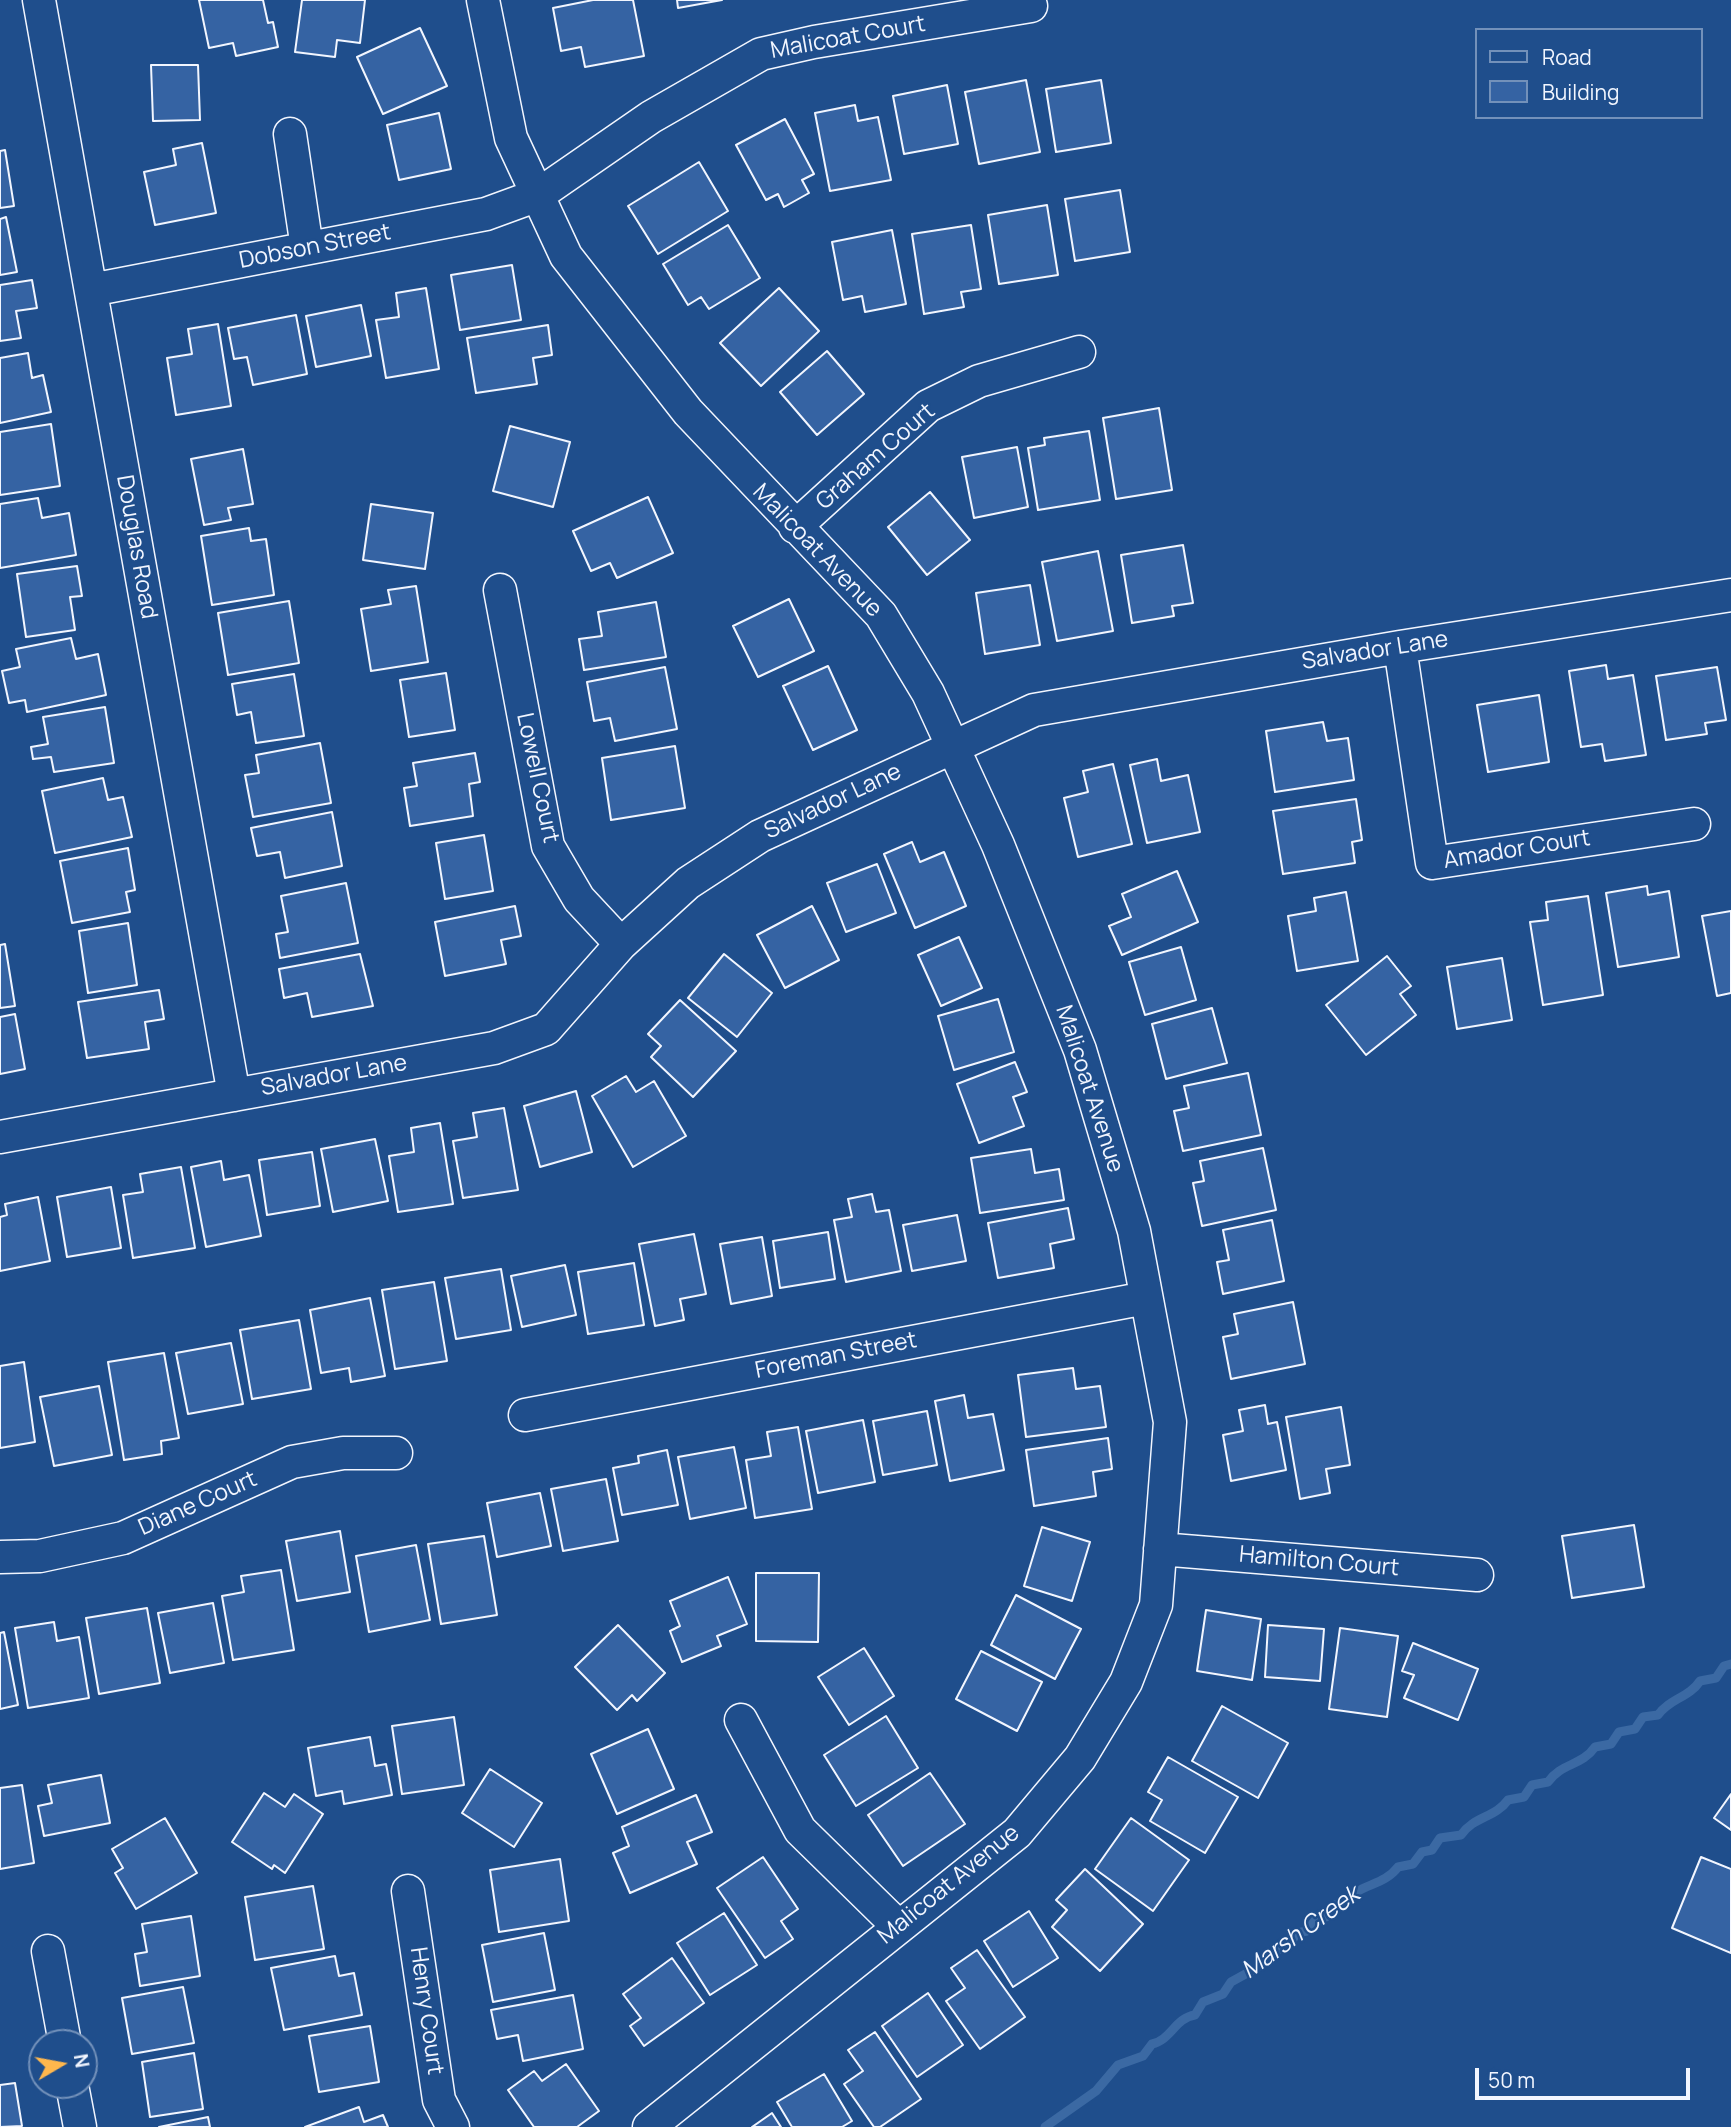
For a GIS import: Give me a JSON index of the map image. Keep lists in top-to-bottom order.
{
  "streets": {
    "street": [
      "Malicoat Court",
      "Dobson Street",
      "Graham Court",
      "Douglas Road",
      "Malicoat Avenue",
      "Salvador Lane",
      "Lowell Court",
      "Amador Court",
      "Foreman Street",
      "Diane Court",
      "Hamilton Court",
      "Henry Court"
    ]
  },
  "crossings": [
    ["Malicoat Court", "Dobson Street"],
    ["Malicoat Court", "Malicoat Avenue"],
    ["Dobson Street", "Douglas Road"],
    ["Dobson Street", "Malicoat Avenue"],
    ["Graham Court", "Malicoat Avenue"],
    ["Douglas Road", "Salvador Lane"],
    ["Malicoat Avenue", "Salvador Lane"],
    ["Malicoat Avenue", "Foreman Street"],
    ["Malicoat Avenue", "Hamilton Court"],
    ["Salvador Lane", "Lowell Court"],
    ["Salvador Lane", "Amador Court"]
  ],
  "water": ["Marsh Creek"],
  "legend": ["Road", "Building"],
  "scale_bar": "50 m",
  "north": "right"
}
